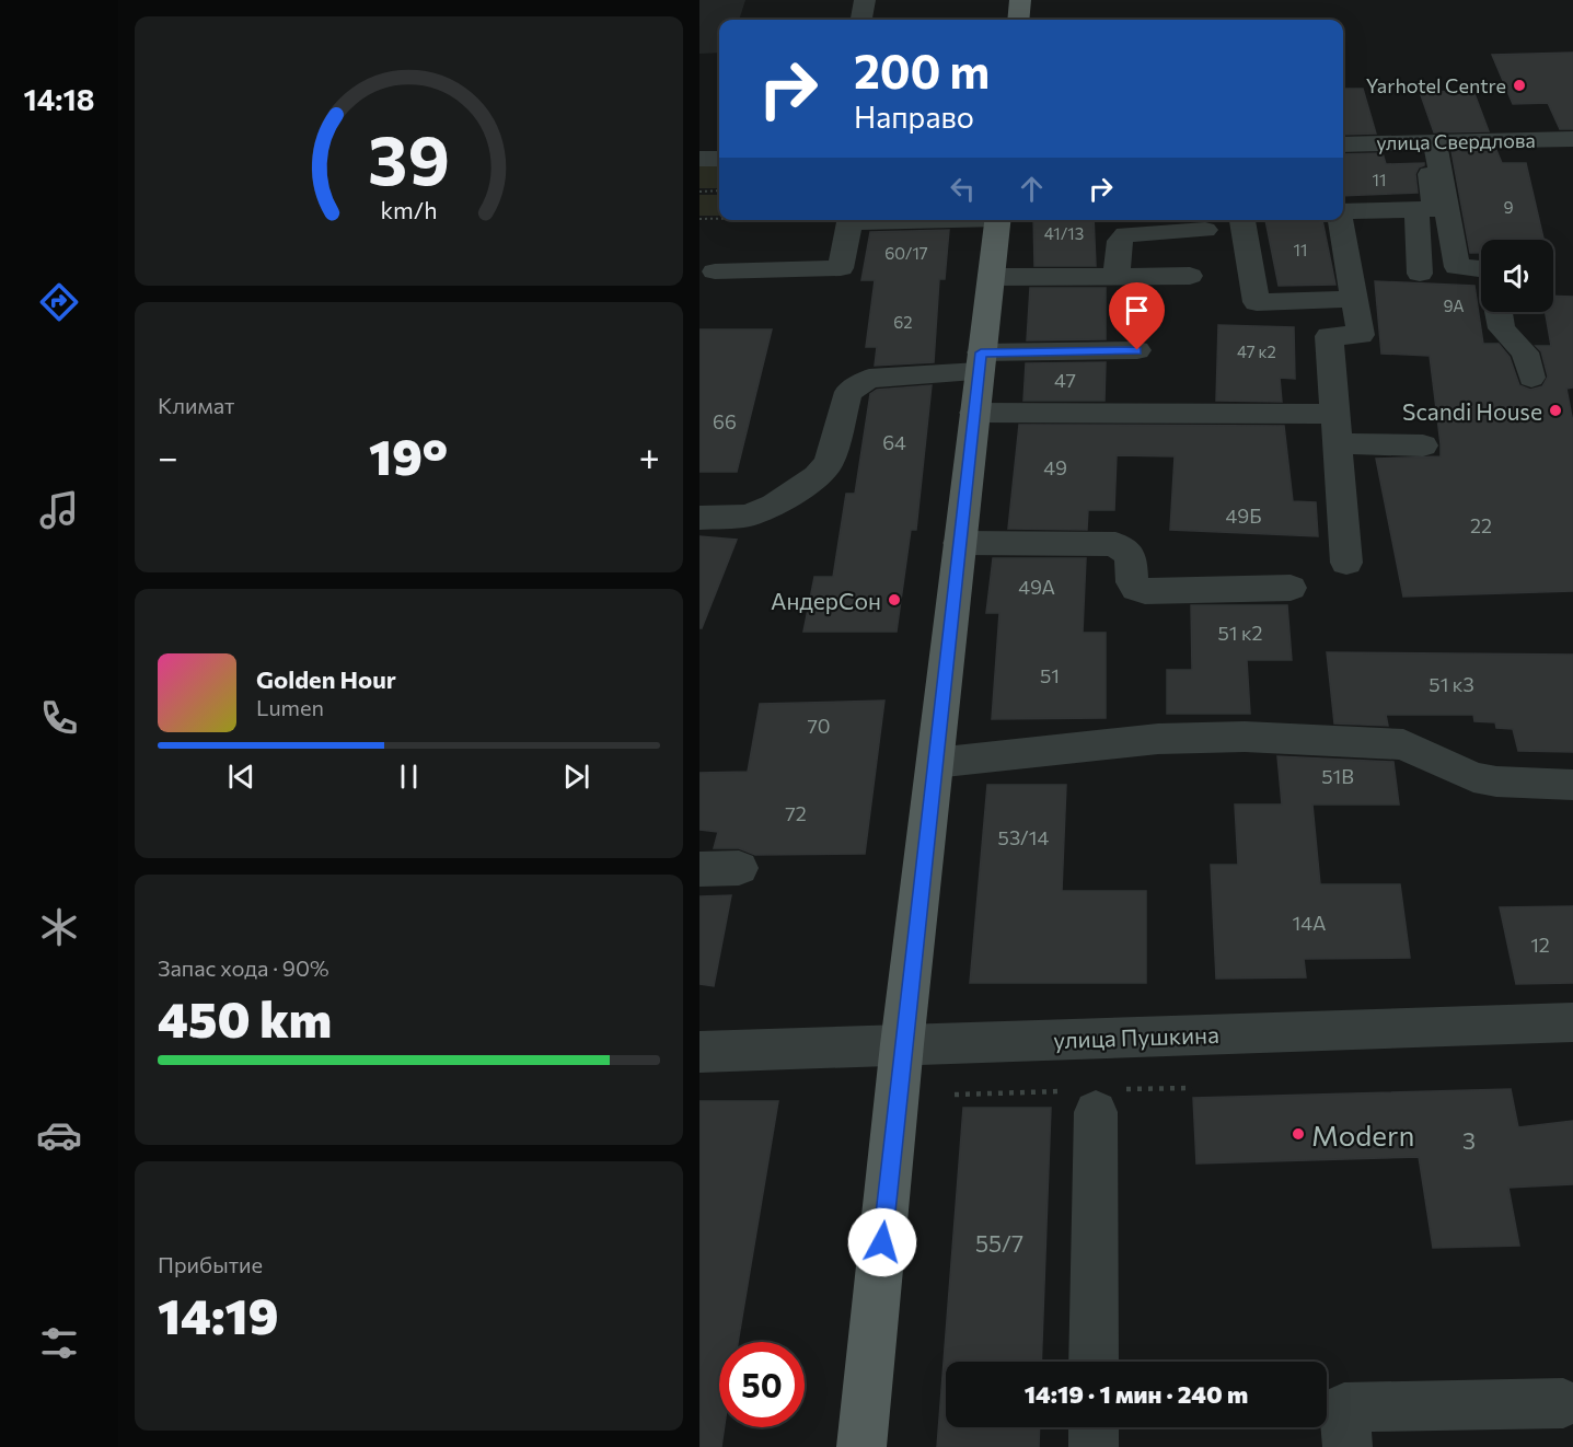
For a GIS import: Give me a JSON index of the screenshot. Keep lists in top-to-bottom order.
{
  "streets": {
    "street": ["улица Свердлова", "улица Пушкина"]
  },
  "places": [
    "Yarhotel Centre",
    "Scandi House",
    "АндерСон",
    "Modern"
  ],
  "house_numbers": [
    "11",
    "9",
    "41/13",
    "11",
    "60/17",
    "9А",
    "62",
    "47 к2",
    "47",
    "66",
    "64",
    "49",
    "49Б",
    "22",
    "49А",
    "51 к2",
    "51",
    "51 к3",
    "70",
    "51В",
    "72",
    "53/14",
    "14А",
    "12",
    "3",
    "55/7"
  ],
  "page": {
    "tabs": "14:18",
    "turn": ["200 m", "Направо"],
    "tile": [
      "Климат",
      ["Запас хода · 90%", "450 km"],
      ["Прибытие", "14:19"]
    ],
    "heat": ["−", "19°", "+"],
    "song": ["Golden Hour", "Lumen"],
    "limit": "50",
    "trip": "14:19 · 1 мин · 240 m",
    "gauge": ["39", "km/h"]
  }
}
